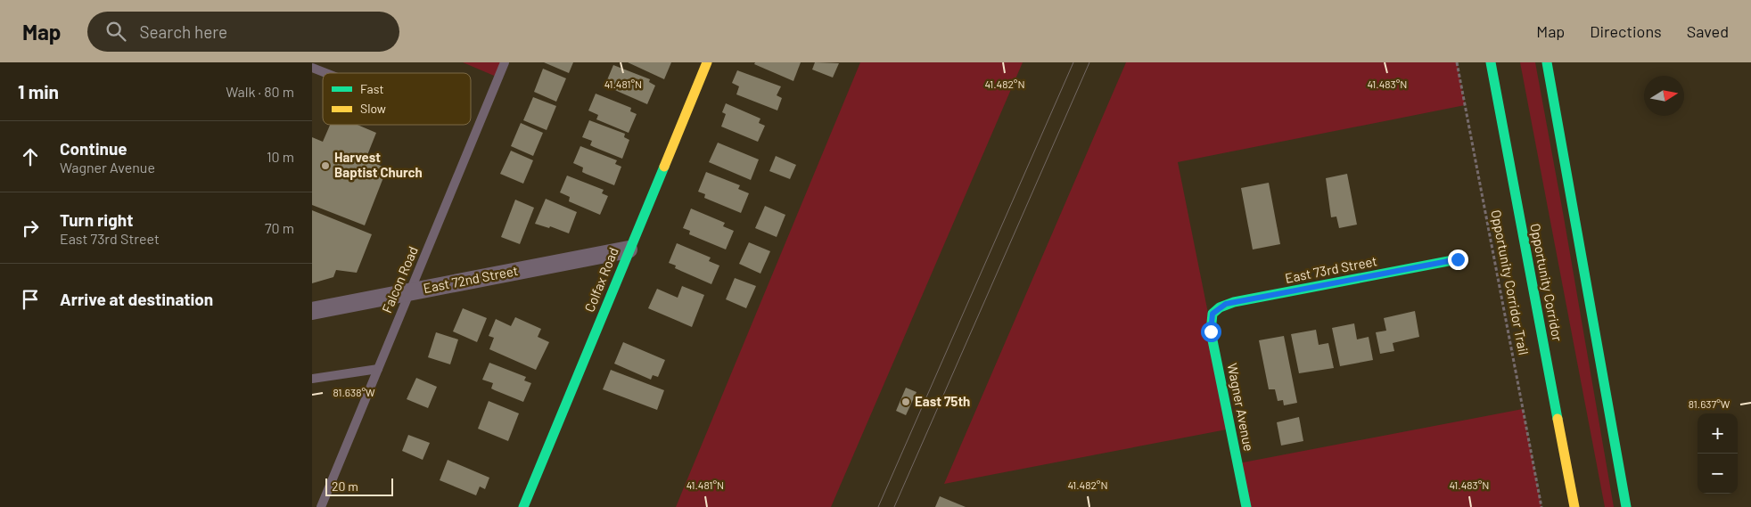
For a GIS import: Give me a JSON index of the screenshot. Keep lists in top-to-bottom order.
{
  "streets": {
    "street": [
      "East 73rd Street",
      "East 72nd Street",
      "Colfax Road",
      "Opportunity Corridor",
      "Wagner Avenue"
    ],
    "lane": ["Falcon Road"],
    "path": ["Opportunity Corridor Trail"]
  },
  "crossings": [
    ["East 73rd Street", "Wagner Avenue"],
    ["Falcon Road", "East 72nd Street"],
    ["East 72nd Street", "Colfax Road"]
  ],
  "places": ["Harvest Baptist Church", "East 75th"],
  "legend": ["Fast", "Slow"],
  "scale_bar": "20 m",
  "north": "right",
  "page": {
    "header": "Map",
    "search": "Search here",
    "nav": ["Map", "Directions", "Saved"],
    "heading": ["1 min", "Walk · 80 m"],
    "list": [
      ["Continue", "Wagner Avenue", "10 m"],
      ["Turn right", "East 73rd Street", "70 m"],
      "Arrive at destination"
    ],
    "map_buttons": ["+", "−"],
    "scale": "20 m"
  },
  "coordinates": [
    "41.481°N",
    "41.482°N",
    "41.483°N",
    "81.638°W",
    "81.637°W"
  ]
}
